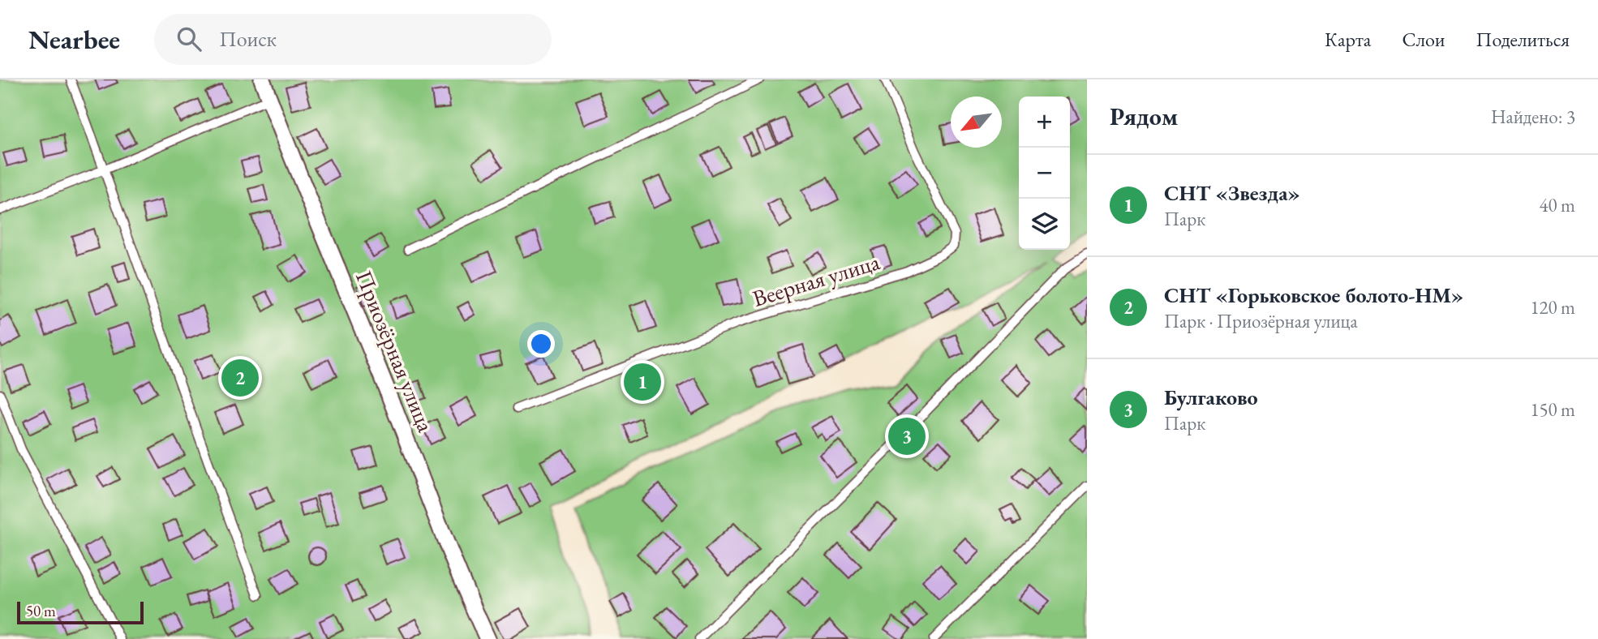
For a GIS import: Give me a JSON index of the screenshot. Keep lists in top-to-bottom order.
{
  "streets": {
    "street": ["Приозёрная улица"],
    "lane": ["Веерная улица"]
  },
  "scale_bar": "50 m",
  "north": "bottom left",
  "page": {
    "header": "Nearbee",
    "search": "Поиск",
    "nav": ["Карта", "Слои", "Поделиться"],
    "heading": ["Рядом", "Найдено: 3"],
    "map_buttons": ["+", "−"],
    "list": [
      {
        "mark": "1",
        "name": "СНТ «Звезда»",
        "note": "Парк",
        "value": "40 m"
      },
      {
        "mark": "2",
        "name": "СНТ «Горьковское болото-НМ»",
        "note": "Парк · Приозёрная улица",
        "value": "120 m"
      },
      {
        "mark": "3",
        "name": "Булгаково",
        "note": "Парк",
        "value": "150 m"
      }
    ],
    "pins": ["2", "1", "3"],
    "scale": "50 m"
  }
}
